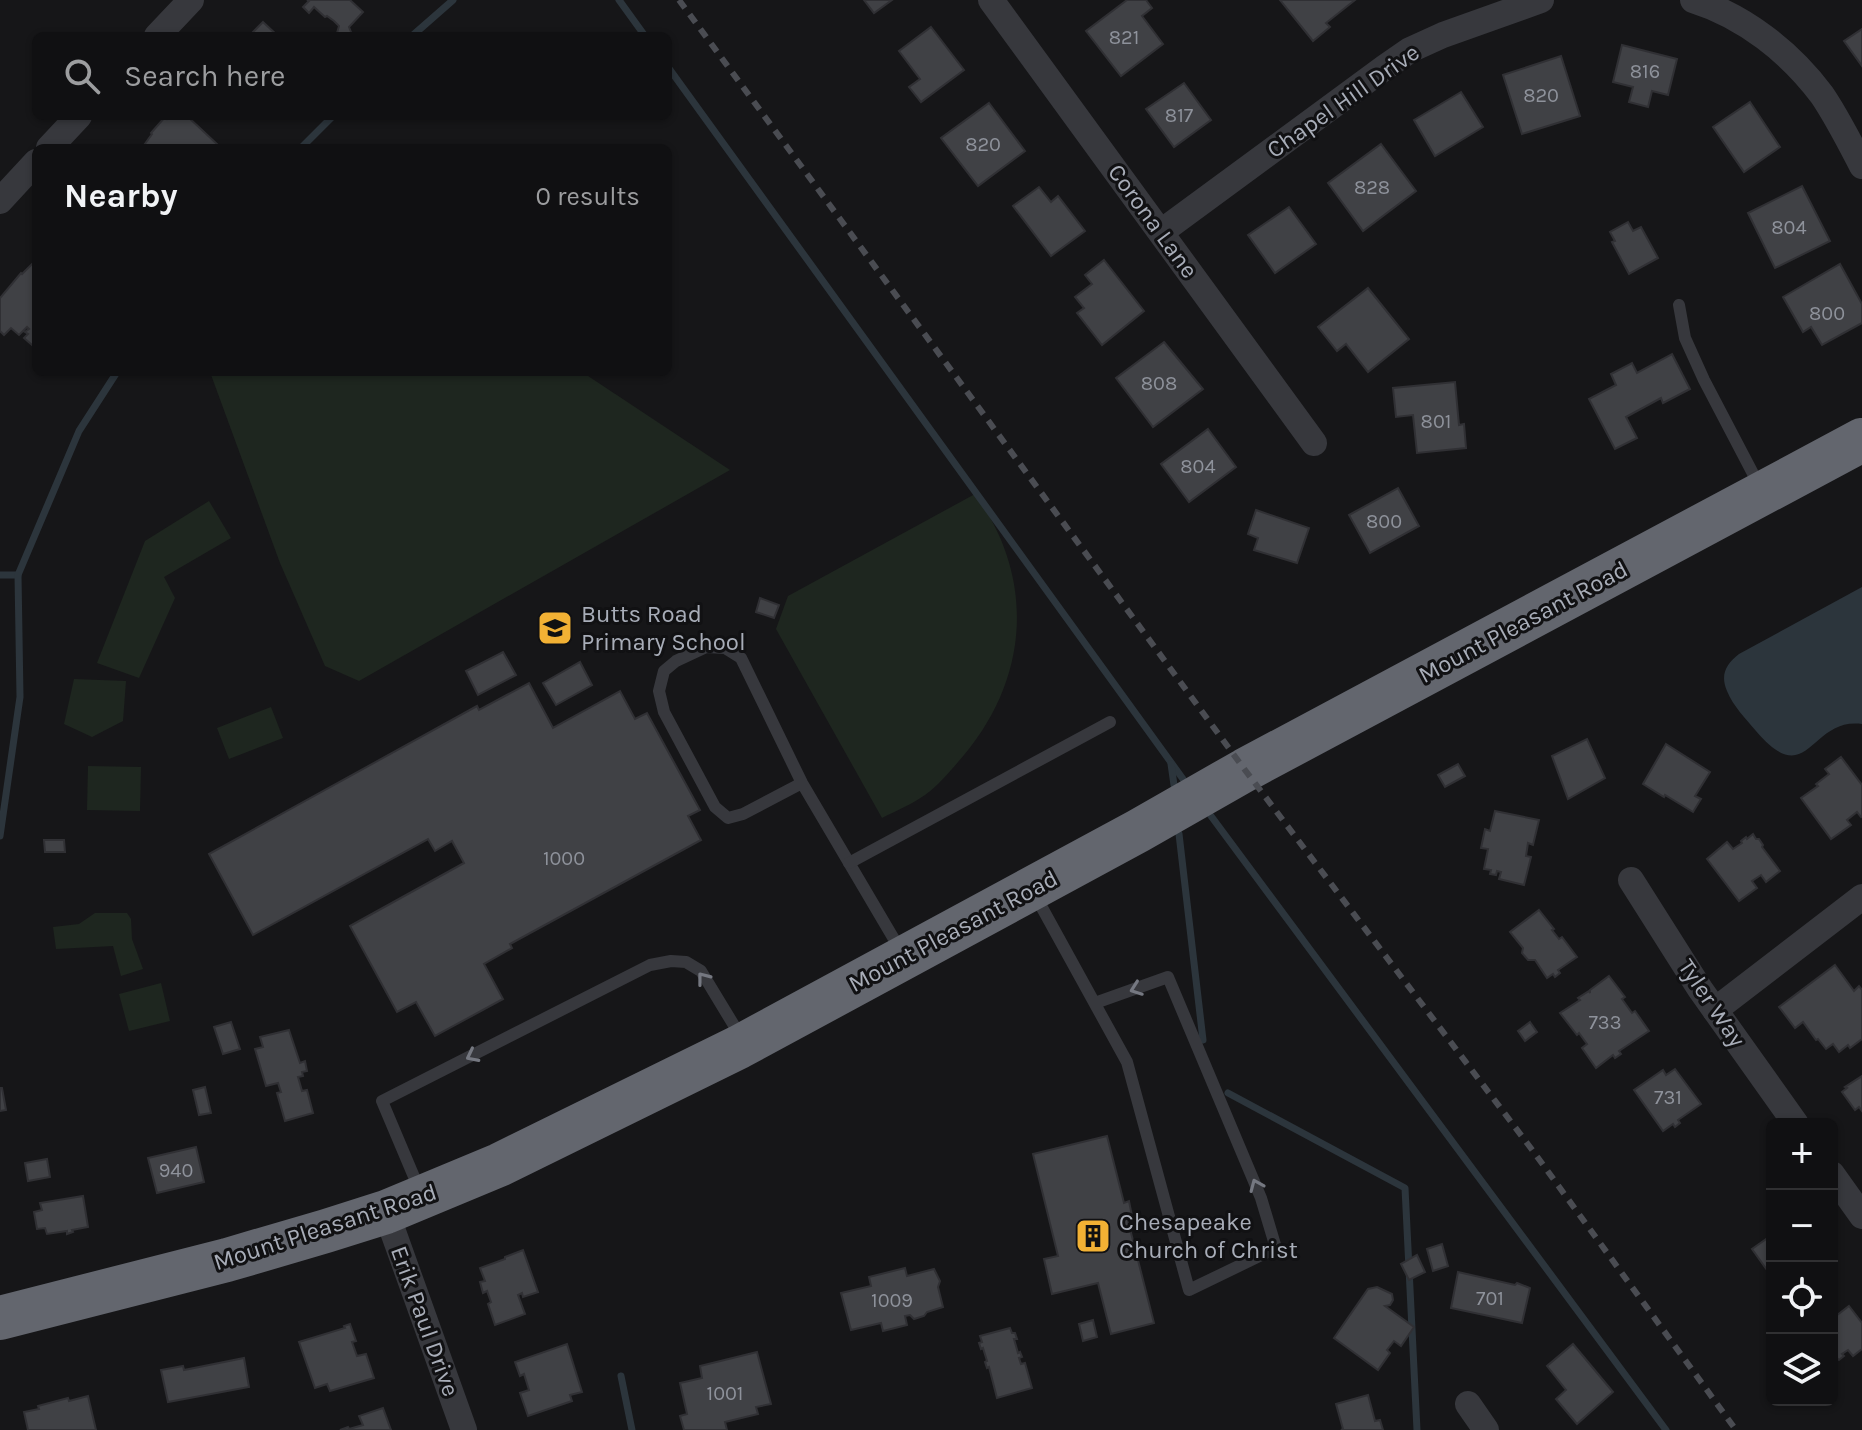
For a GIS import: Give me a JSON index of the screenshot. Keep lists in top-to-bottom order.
{
  "streets": {
    "highway": ["Mount Pleasant Road"],
    "street": [
      "Chapel Hill Drive",
      "Corona Lane",
      "Tyler Way",
      "Erik Paul Drive"
    ]
  },
  "crossings": [
    ["Chapel Hill Drive", "Corona Lane"],
    ["Mount Pleasant Road", "Erik Paul Drive"]
  ],
  "places": {
    "school or university": ["Butts Road Primary School"],
    "building": ["Chesapeake Church of Christ"]
  },
  "house_numbers": [
    "821",
    "816",
    "820",
    "817",
    "820",
    "828",
    "804",
    "800",
    "808",
    "801",
    "804",
    "800",
    "1000",
    "733",
    "731",
    "940",
    "701",
    "1009",
    "1001"
  ],
  "page": {
    "search": "Search here",
    "heading": ["Nearby", "0 results"],
    "map_buttons": ["+", "−"]
  }
}
